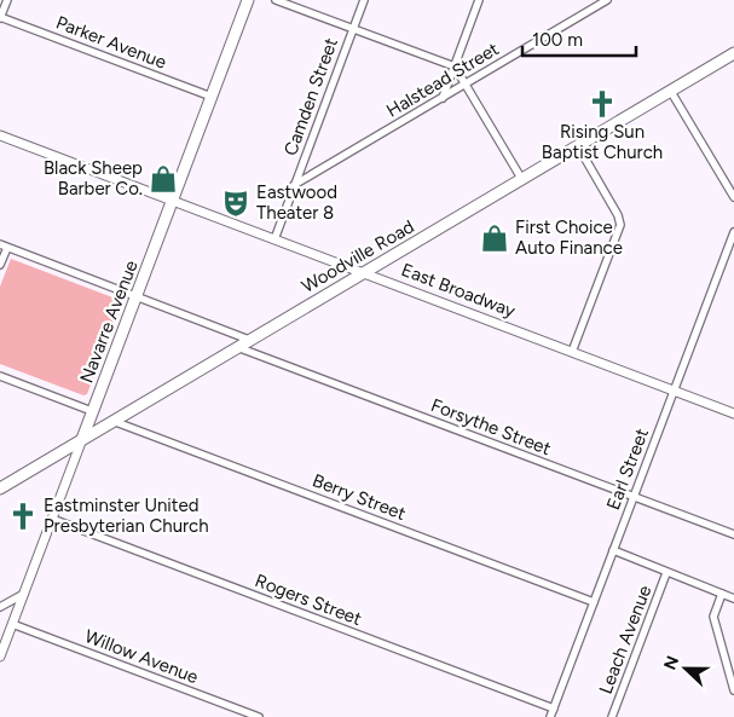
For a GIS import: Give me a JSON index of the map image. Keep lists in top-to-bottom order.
{
  "streets": {
    "main road": ["Woodville Road", "Navarre Avenue"],
    "street": [
      "Parker Avenue",
      "Halstead Street",
      "Camden Street",
      "East Broadway",
      "Forsythe Street",
      "Earl Street",
      "Berry Street",
      "Rogers Street",
      "Leach Avenue",
      "Willow Avenue"
    ]
  },
  "crossings": [
    ["Parker Avenue", "Navarre Avenue"],
    ["Halstead Street", "Camden Street"],
    ["Camden Street", "East Broadway"],
    ["Woodville Road", "East Broadway"],
    ["Woodville Road", "Navarre Avenue"],
    ["Woodville Road", "Forsythe Street"],
    ["Woodville Road", "Berry Street"],
    ["East Broadway", "Navarre Avenue"],
    ["East Broadway", "Earl Street"],
    ["Navarre Avenue", "Rogers Street"],
    ["Navarre Avenue", "Willow Avenue"],
    ["Forsythe Street", "Earl Street"],
    ["Earl Street", "Berry Street"],
    ["Earl Street", "Rogers Street"]
  ],
  "places": {
    "church": ["Rising Sun Baptist Church", "Eastminster United Presbyterian Church"],
    "shop": ["Black Sheep Barber Co.", "First Choice Auto Finance"],
    "theatre": ["Eastwood Theater 8"]
  },
  "scale_bar": "100 m",
  "north": "left"
}
